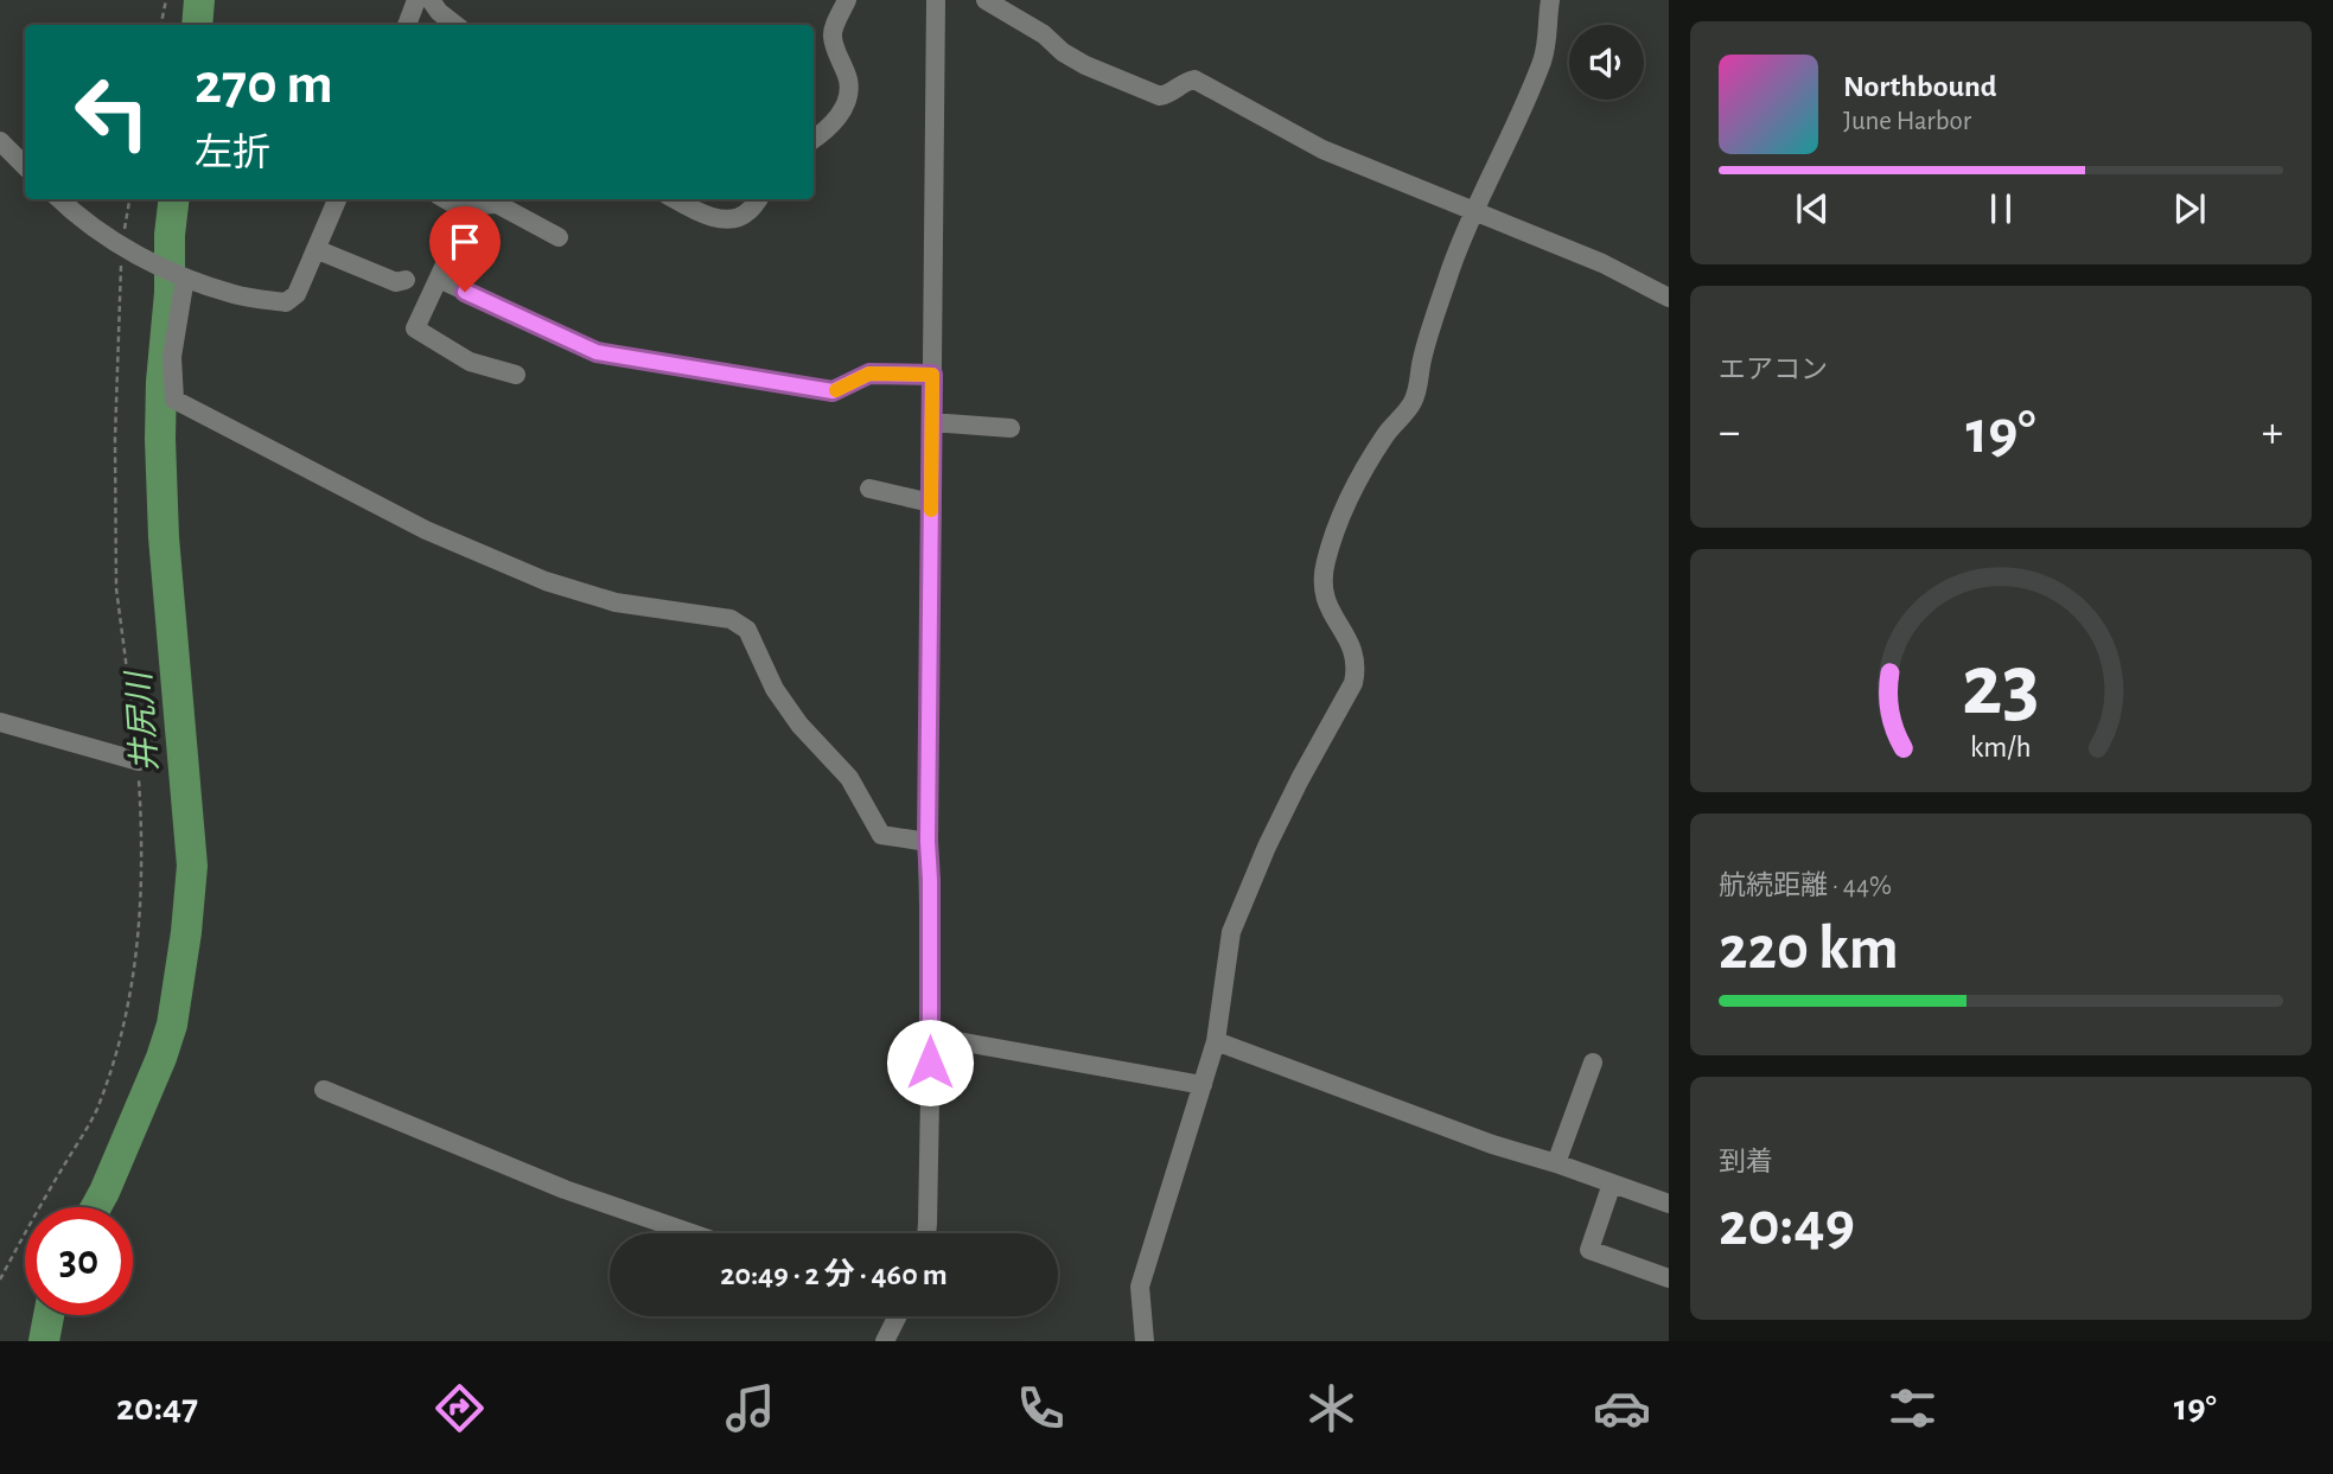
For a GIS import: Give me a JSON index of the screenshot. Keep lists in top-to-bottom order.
{
  "water": ["井尻川"],
  "page": {
    "turn": ["270 m", "左折"],
    "song": ["Northbound", "June Harbor"],
    "tile": [
      "エアコン",
      ["航続距離 · 44%", "220 km"],
      ["到着", "20:49"]
    ],
    "heat": ["−", "19°", "+"],
    "limit": "30",
    "trip": "20:49 · 2 分 · 460 m",
    "tabs": ["20:47", "19°"],
    "gauge": ["23", "km/h"]
  }
}
